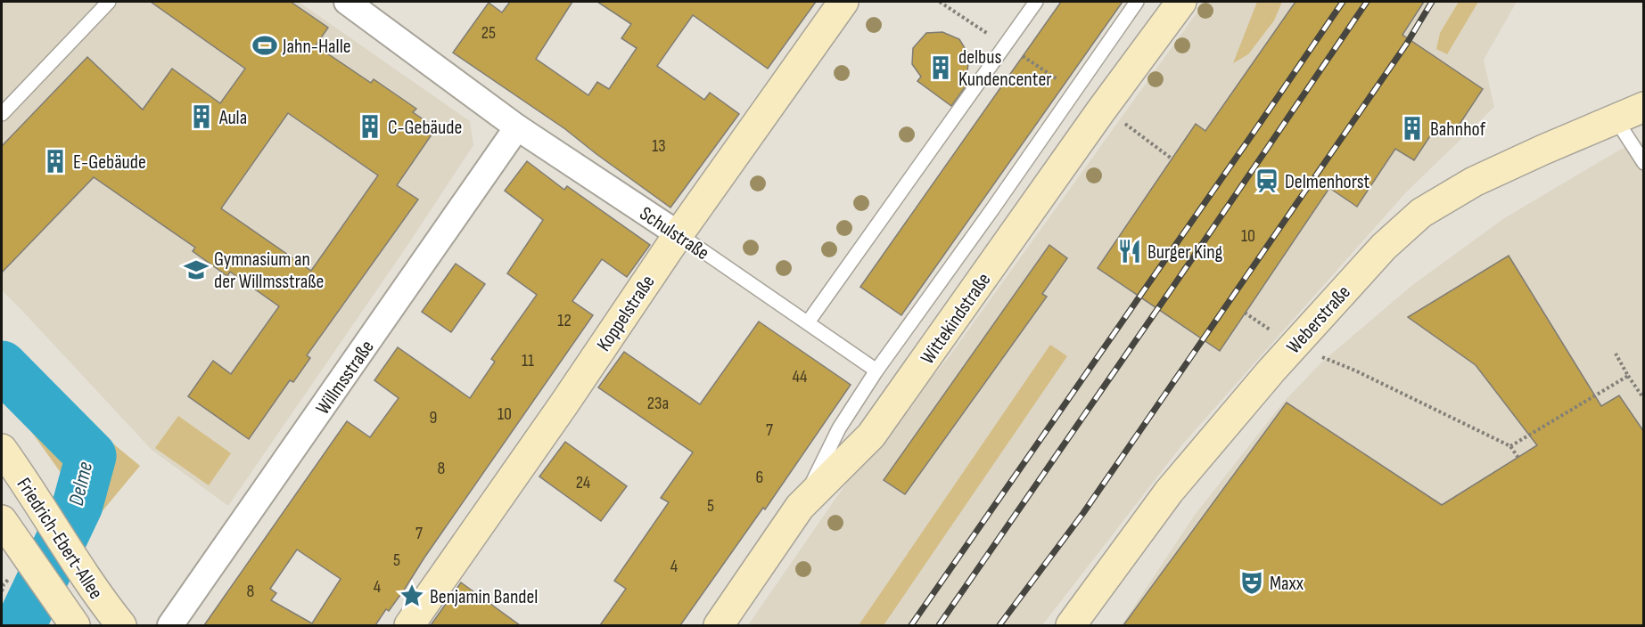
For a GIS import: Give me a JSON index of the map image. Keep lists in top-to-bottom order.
{
  "streets": {
    "street": [
      "Schulstraße",
      "Koppelstraße",
      "Wittekindstraße",
      "Weberstraße",
      "Willmsstraße",
      "Friedrich-Ebert-Allee"
    ]
  },
  "crossings": [
    ["Schulstraße", "Koppelstraße"],
    ["Schulstraße", "Willmsstraße"]
  ],
  "water": ["Delme"],
  "places": {
    "sports": ["Jahn-Halle"],
    "building": [
      "delbus Kundencenter",
      "Aula",
      "C-Gebäude",
      "Bahnhof",
      "E-Gebäude"
    ],
    "station": ["Delmenhorst"],
    "restaurant": ["Burger King"],
    "school or university": ["Gymnasium an der Willmsstraße"],
    "theatre": ["Maxx"],
    "place": ["Benjamin Bandel"]
  },
  "house_numbers": [
    "25",
    "13",
    "10",
    "12",
    "11",
    "44",
    "23a",
    "10",
    "9",
    "7",
    "8",
    "6",
    "24",
    "5",
    "7",
    "5",
    "4",
    "4",
    "8"
  ]
}
